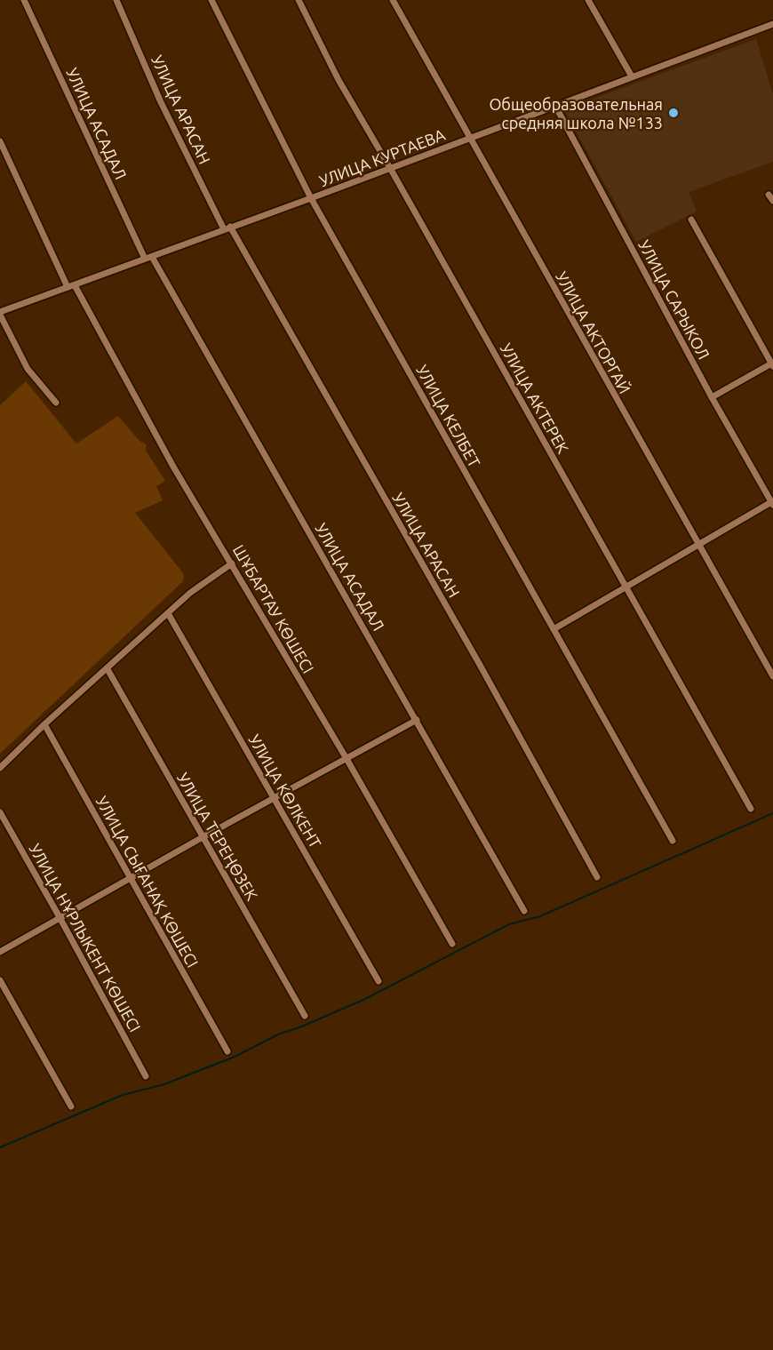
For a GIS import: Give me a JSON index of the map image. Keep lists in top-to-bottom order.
{
  "streets": {
    "street": [
      "УЛИЦА АРАСАН",
      "УЛИЦА АСАДАЛ",
      "УЛИЦА КУРТАЕВА",
      "УЛИЦА САРЫКОЛ",
      "УЛИЦА АКТОРГАЙ",
      "УЛИЦА АКТЕРЕК",
      "УЛИЦА КЕЛБЕТ",
      "ШҰБАРТАУ КӨШЕСІ",
      "УЛИЦА КӨЛКЕНТ",
      "УЛИЦА ТЕРЕҢӨЗЕК",
      "УЛИЦА СЫҒАНАҚ КӨШЕСІ",
      "УЛИЦА НҰРЛЫКЕНТ КӨШЕСІ"
    ]
  },
  "crossings": [
    ["УЛИЦА АРАСАН", "УЛИЦА КУРТАЕВА"],
    ["УЛИЦА АСАДАЛ", "УЛИЦА КУРТАЕВА"],
    ["УЛИЦА КУРТАЕВА", "УЛИЦА САРЫКОЛ"],
    ["УЛИЦА КУРТАЕВА", "УЛИЦА АКТОРГАЙ"],
    ["УЛИЦА КУРТАЕВА", "УЛИЦА АКТЕРЕК"],
    ["УЛИЦА КУРТАЕВА", "УЛИЦА КЕЛБЕТ"],
    ["УЛИЦА КУРТАЕВА", "ШҰБАРТАУ КӨШЕСІ"]
  ],
  "places": ["Общеобразовательная средняя школа №133"]
}
